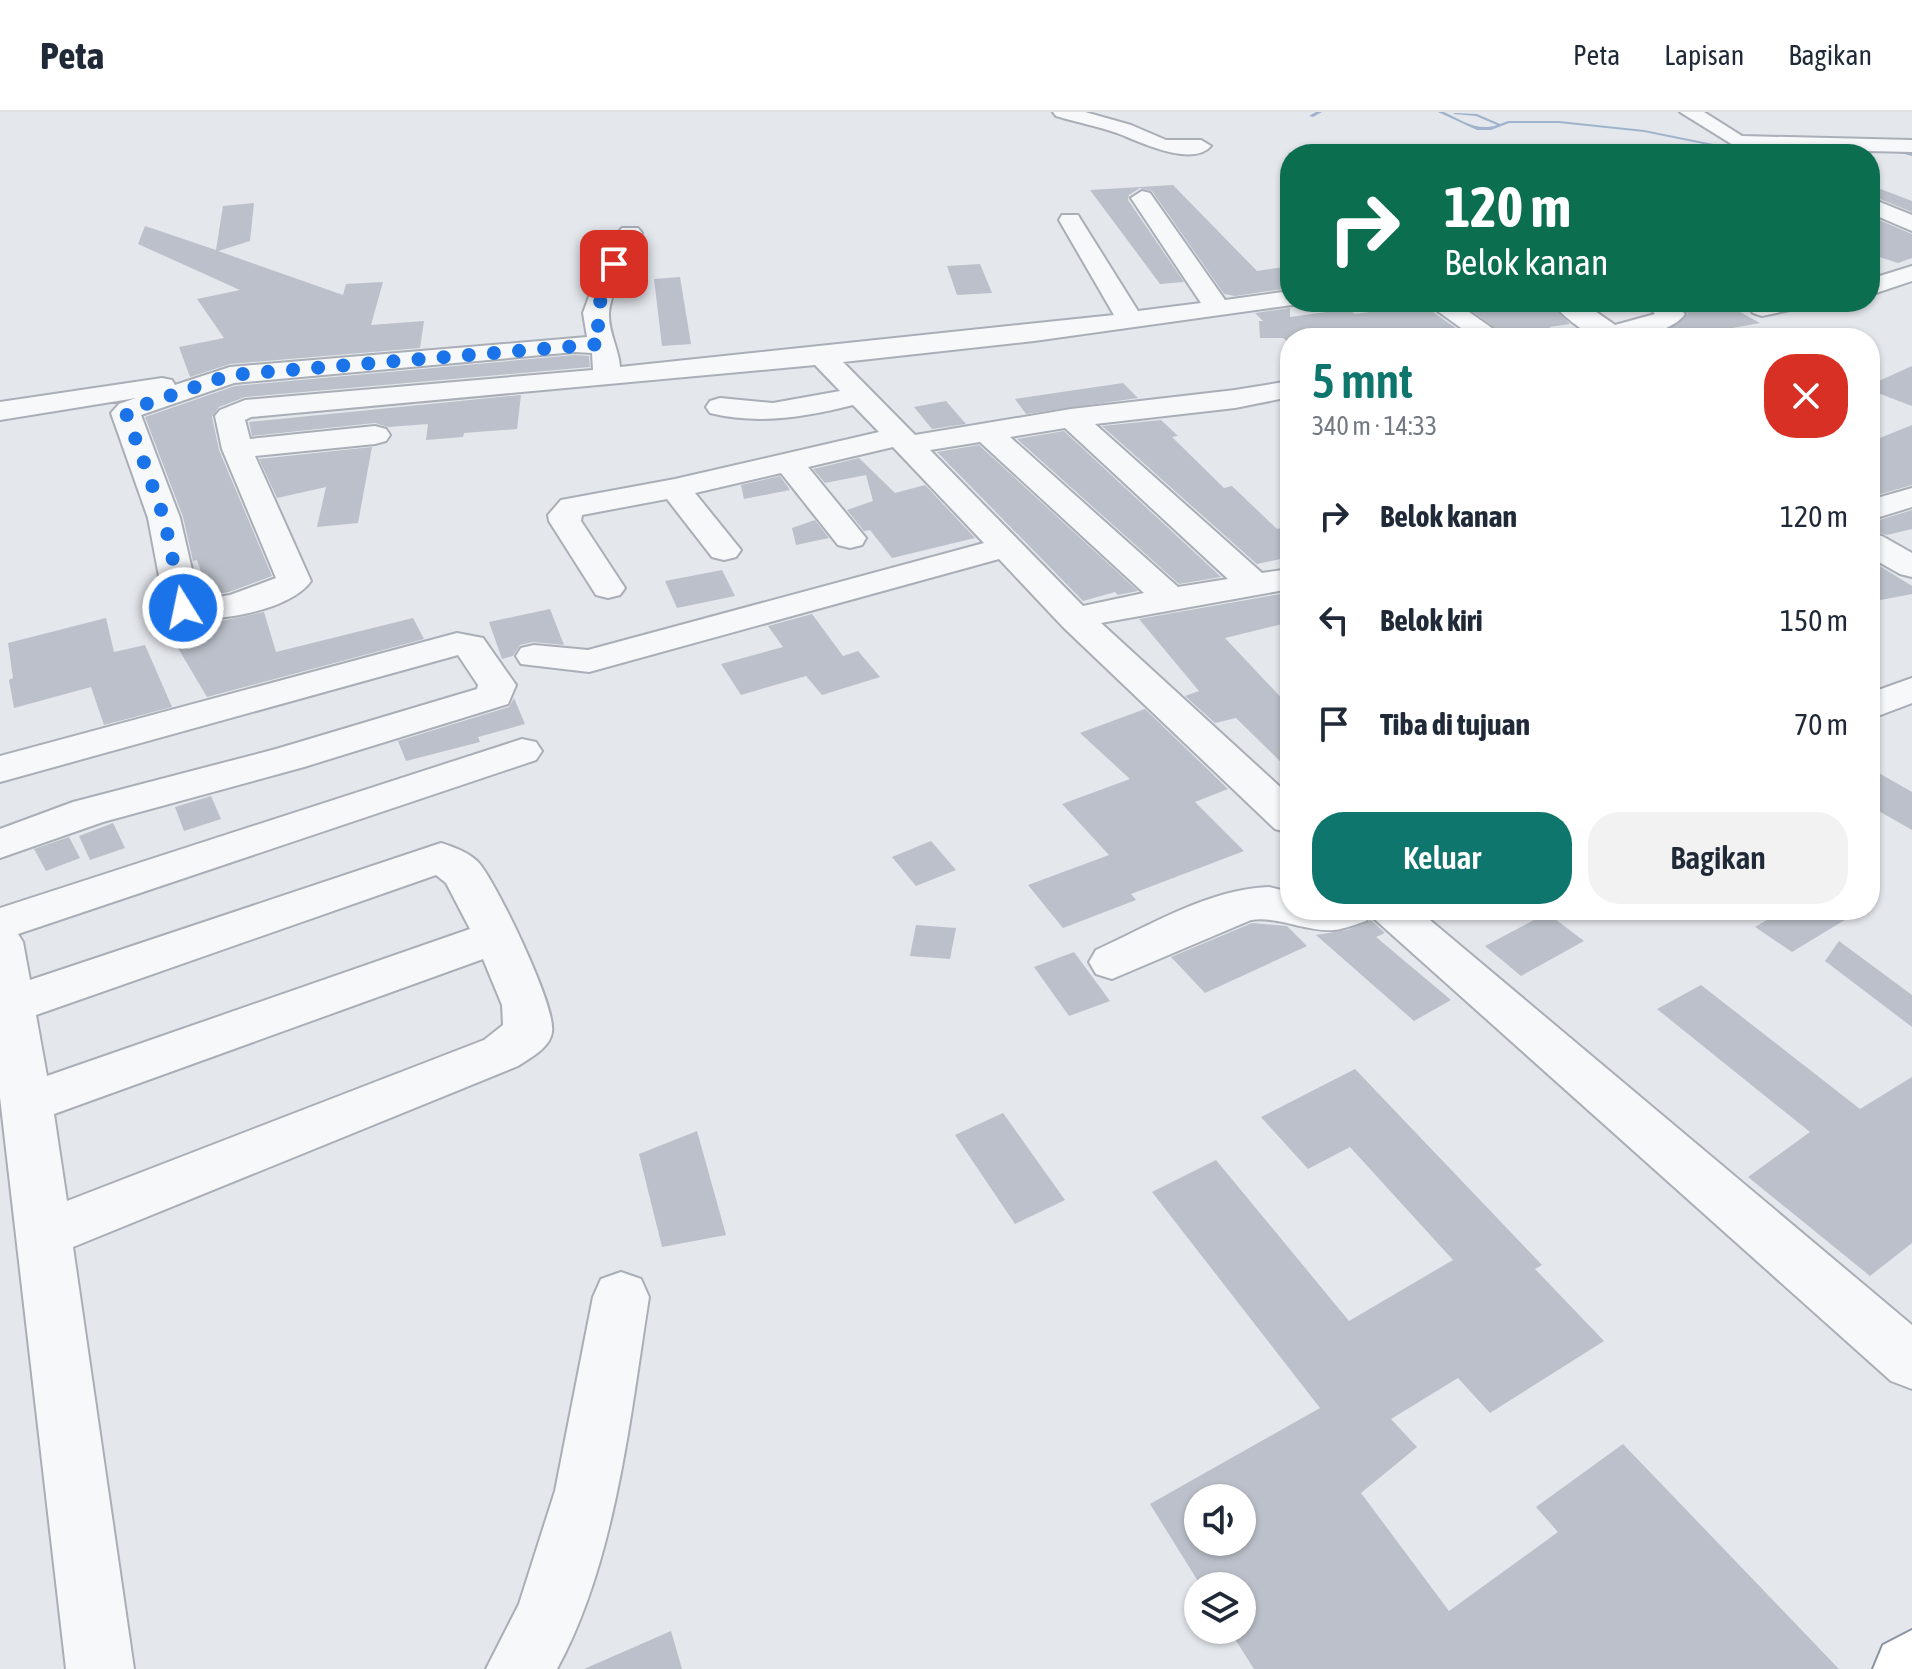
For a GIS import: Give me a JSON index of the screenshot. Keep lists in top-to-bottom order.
{
  "page": {
    "header": "Peta",
    "nav": ["Peta", "Lapisan", "Bagikan"],
    "turn": ["120 m", "Belok kanan"],
    "heading": ["5 mnt", "340 m · 14:33"],
    "list": [
      {
        "name": "Belok kanan",
        "value": "120 m"
      },
      {
        "name": "Belok kiri",
        "value": "150 m"
      },
      {
        "name": "Tiba di tujuan",
        "value": "70 m"
      }
    ],
    "buttons": ["Keluar", "Bagikan"]
  }
}
